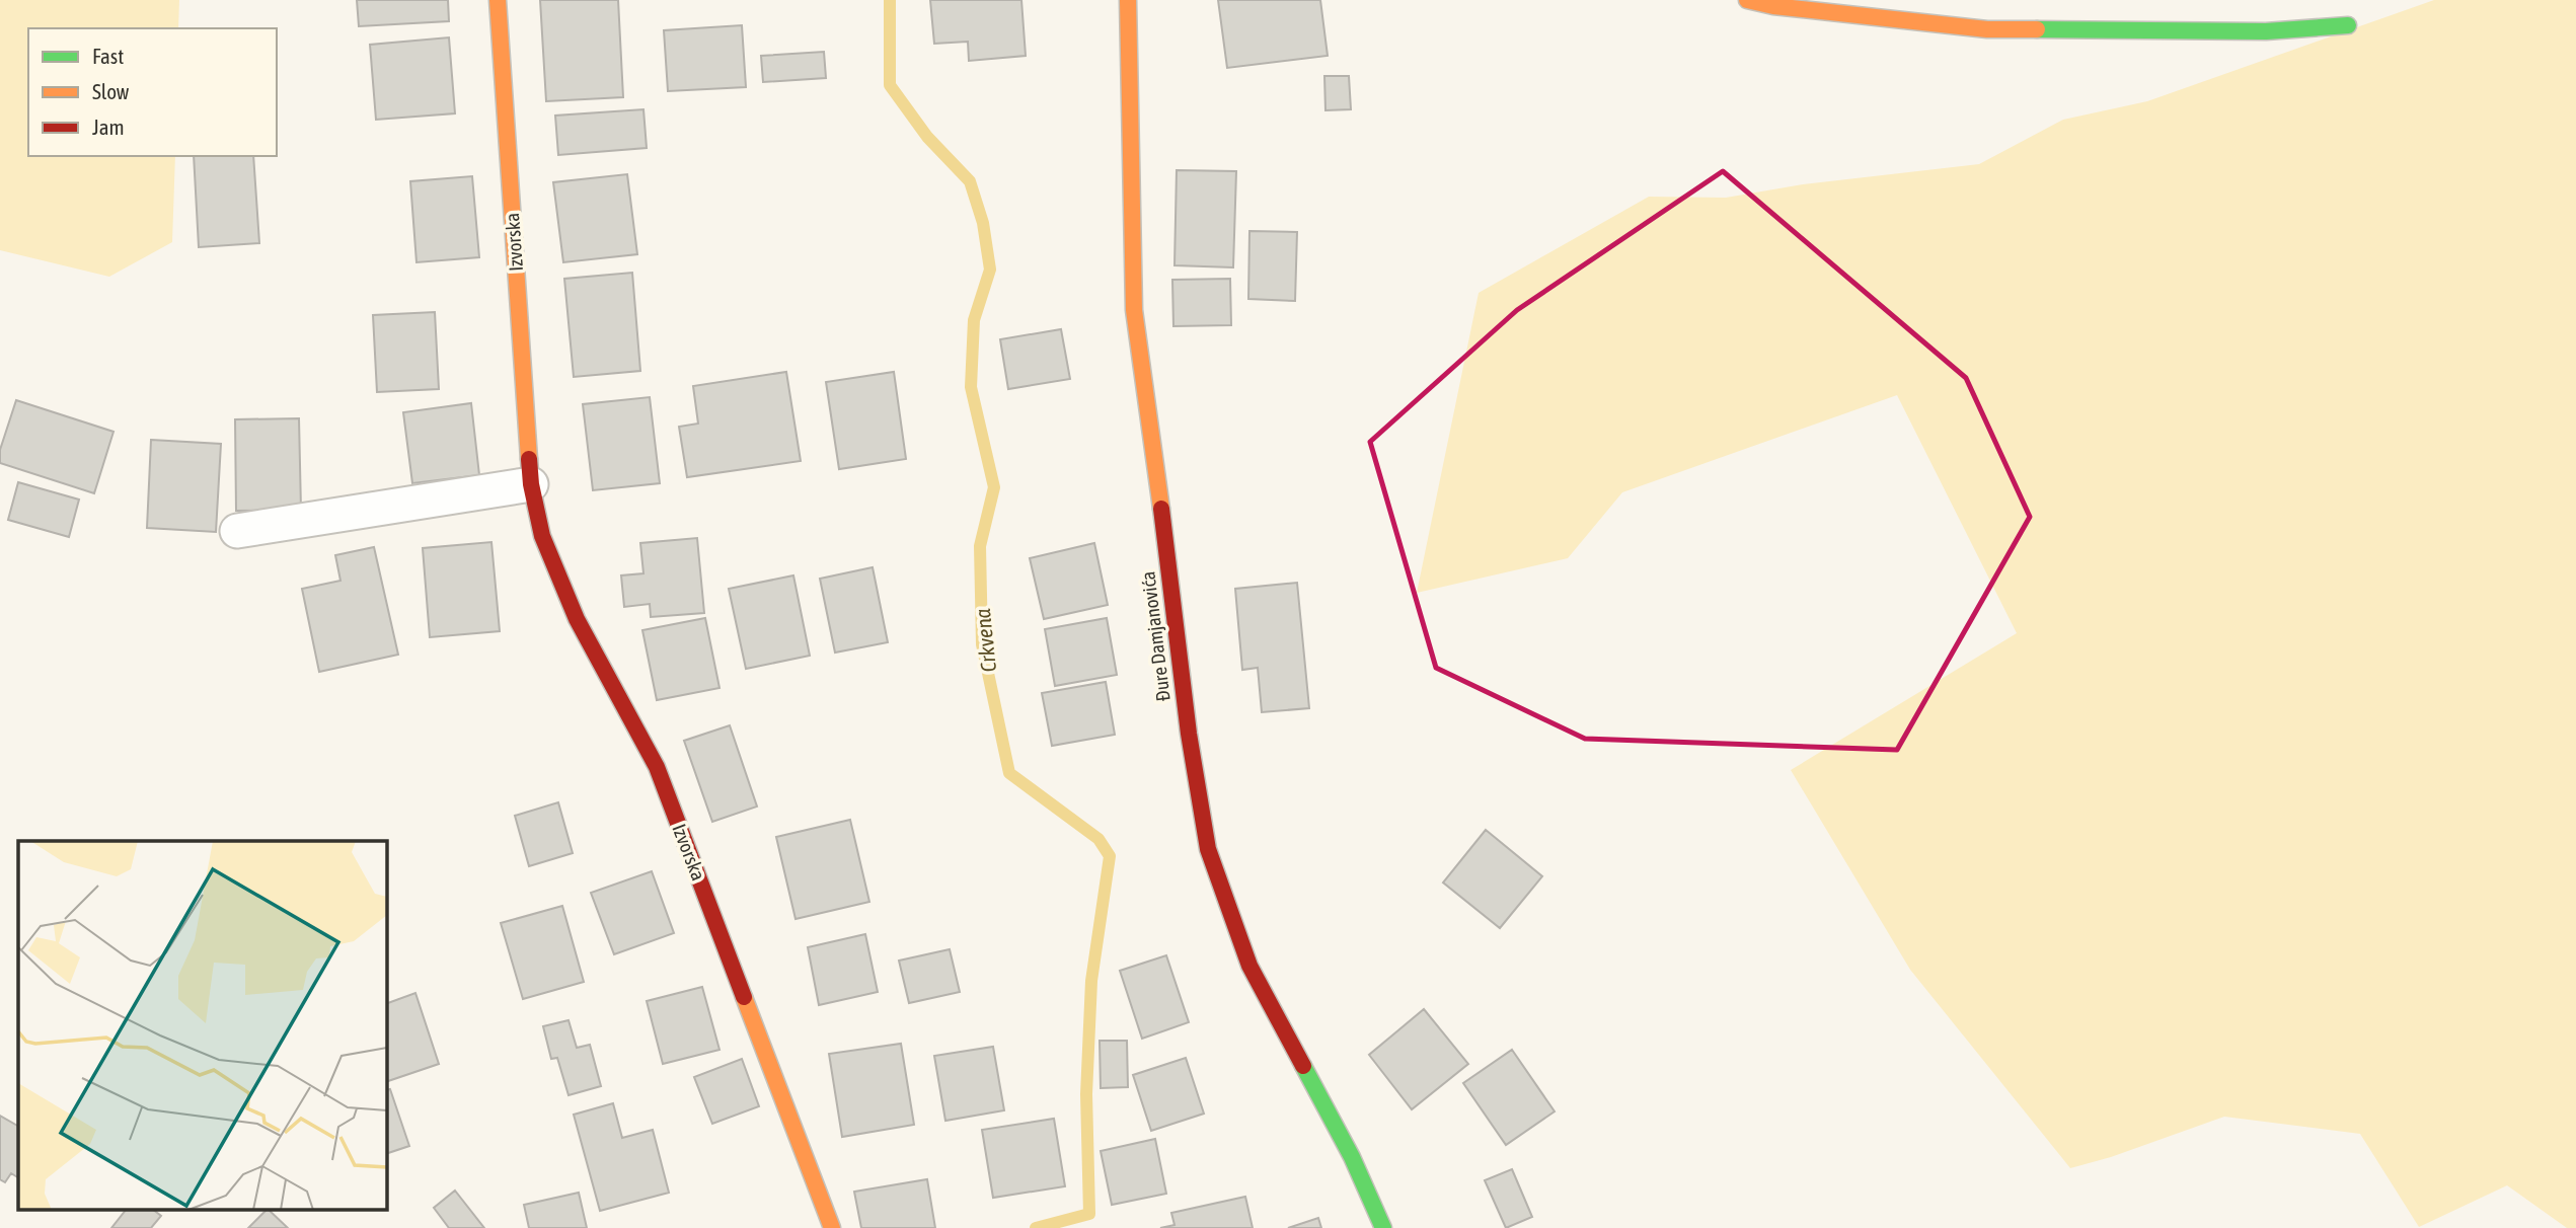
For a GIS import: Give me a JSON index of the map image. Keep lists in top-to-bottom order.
{
  "streets": {
    "street": ["Izvorska", "Đure Damjanovića"]
  },
  "water": ["Crkvena"],
  "legend": ["Fast", "Slow", "Jam"]
}
